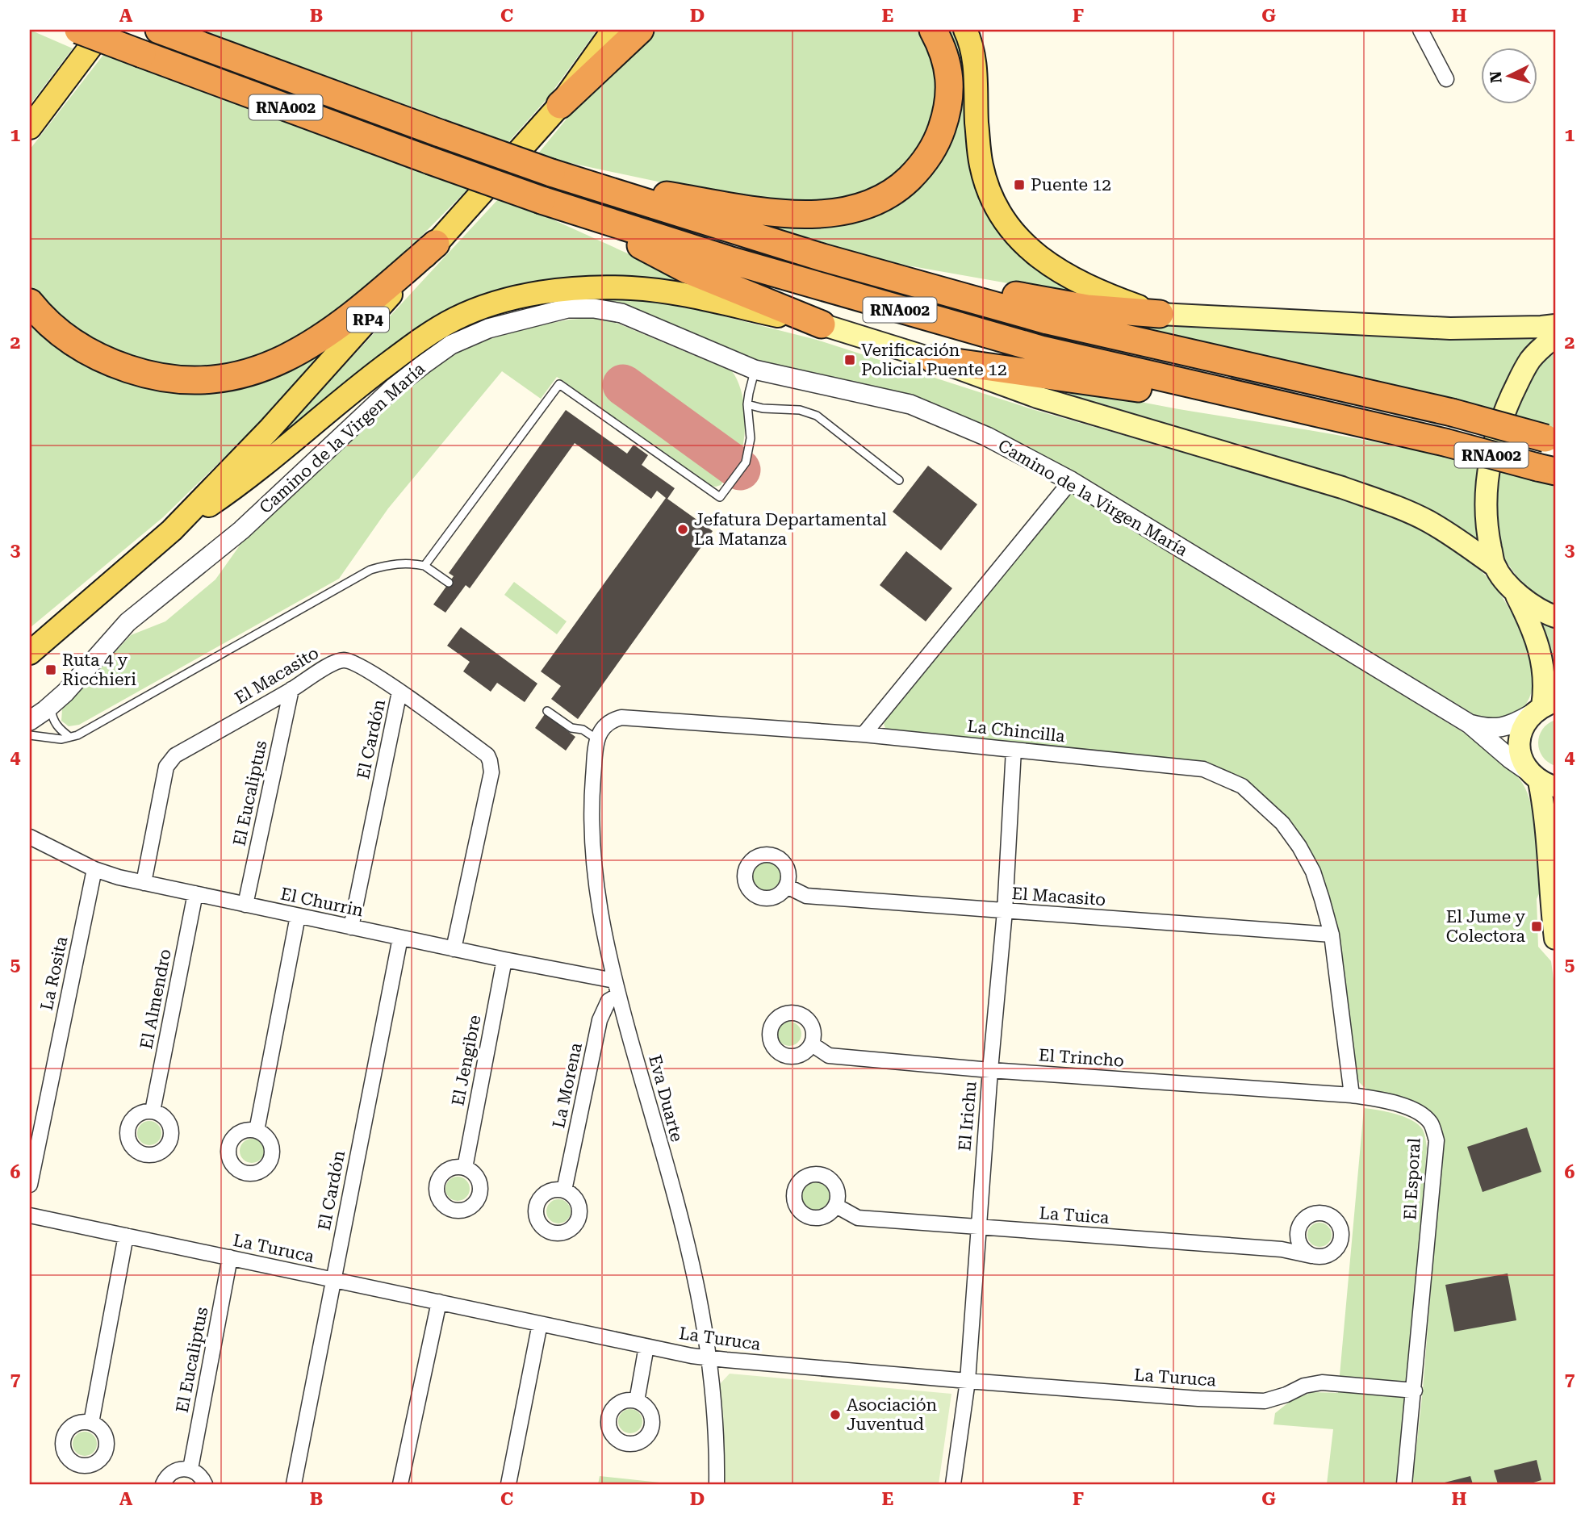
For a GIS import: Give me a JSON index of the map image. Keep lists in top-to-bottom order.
{
  "streets": {
    "highway": ["RNA002"],
    "main road": ["RP4"],
    "street": [
      "Camino de la Virgen María",
      "El Macasito",
      "La Chincilla",
      "El Cardón",
      "El Eucaliptus",
      "El Churrin",
      "La Rosita",
      "El Almendro",
      "El Trincho",
      "El Jengibre",
      "La Morena",
      "Eva Duarte",
      "El Irichu",
      "El Esporal",
      "La Tuica",
      "La Turuca"
    ]
  },
  "crossings": [
    ["El Macasito", "La Chincilla"],
    ["El Macasito", "El Cardón"],
    ["El Macasito", "El Eucaliptus"],
    ["El Macasito", "El Churrin"],
    ["El Macasito", "El Irichu"],
    ["La Chincilla", "Eva Duarte"],
    ["La Chincilla", "El Irichu"],
    ["El Cardón", "El Churrin"],
    ["El Cardón", "La Turuca"],
    ["El Eucaliptus", "El Churrin"],
    ["El Eucaliptus", "La Turuca"],
    ["El Churrin", "La Rosita"],
    ["El Churrin", "El Almendro"],
    ["El Churrin", "El Jengibre"],
    ["El Churrin", "Eva Duarte"],
    ["El Trincho", "El Irichu"],
    ["El Trincho", "El Esporal"],
    ["La Morena", "Eva Duarte"],
    ["Eva Duarte", "La Turuca"],
    ["El Irichu", "La Tuica"],
    ["El Irichu", "La Turuca"],
    ["El Esporal", "La Turuca"]
  ],
  "places": {
    "transit": [
      "Puente 12",
      "Verificación Policial Puente 12",
      "Ruta 4 y Ricchieri",
      "El Jume y Colectora"
    ],
    "other": ["Jefatura Departamental La Matanza", "Asociación Juventud"]
  },
  "north": "left",
  "grid": {
    "columns": [
      "A",
      "B",
      "C",
      "D",
      "E",
      "F",
      "G",
      "H"
    ],
    "rows": [
      "1",
      "2",
      "3",
      "4",
      "5",
      "6",
      "7"
    ]
  }
}
